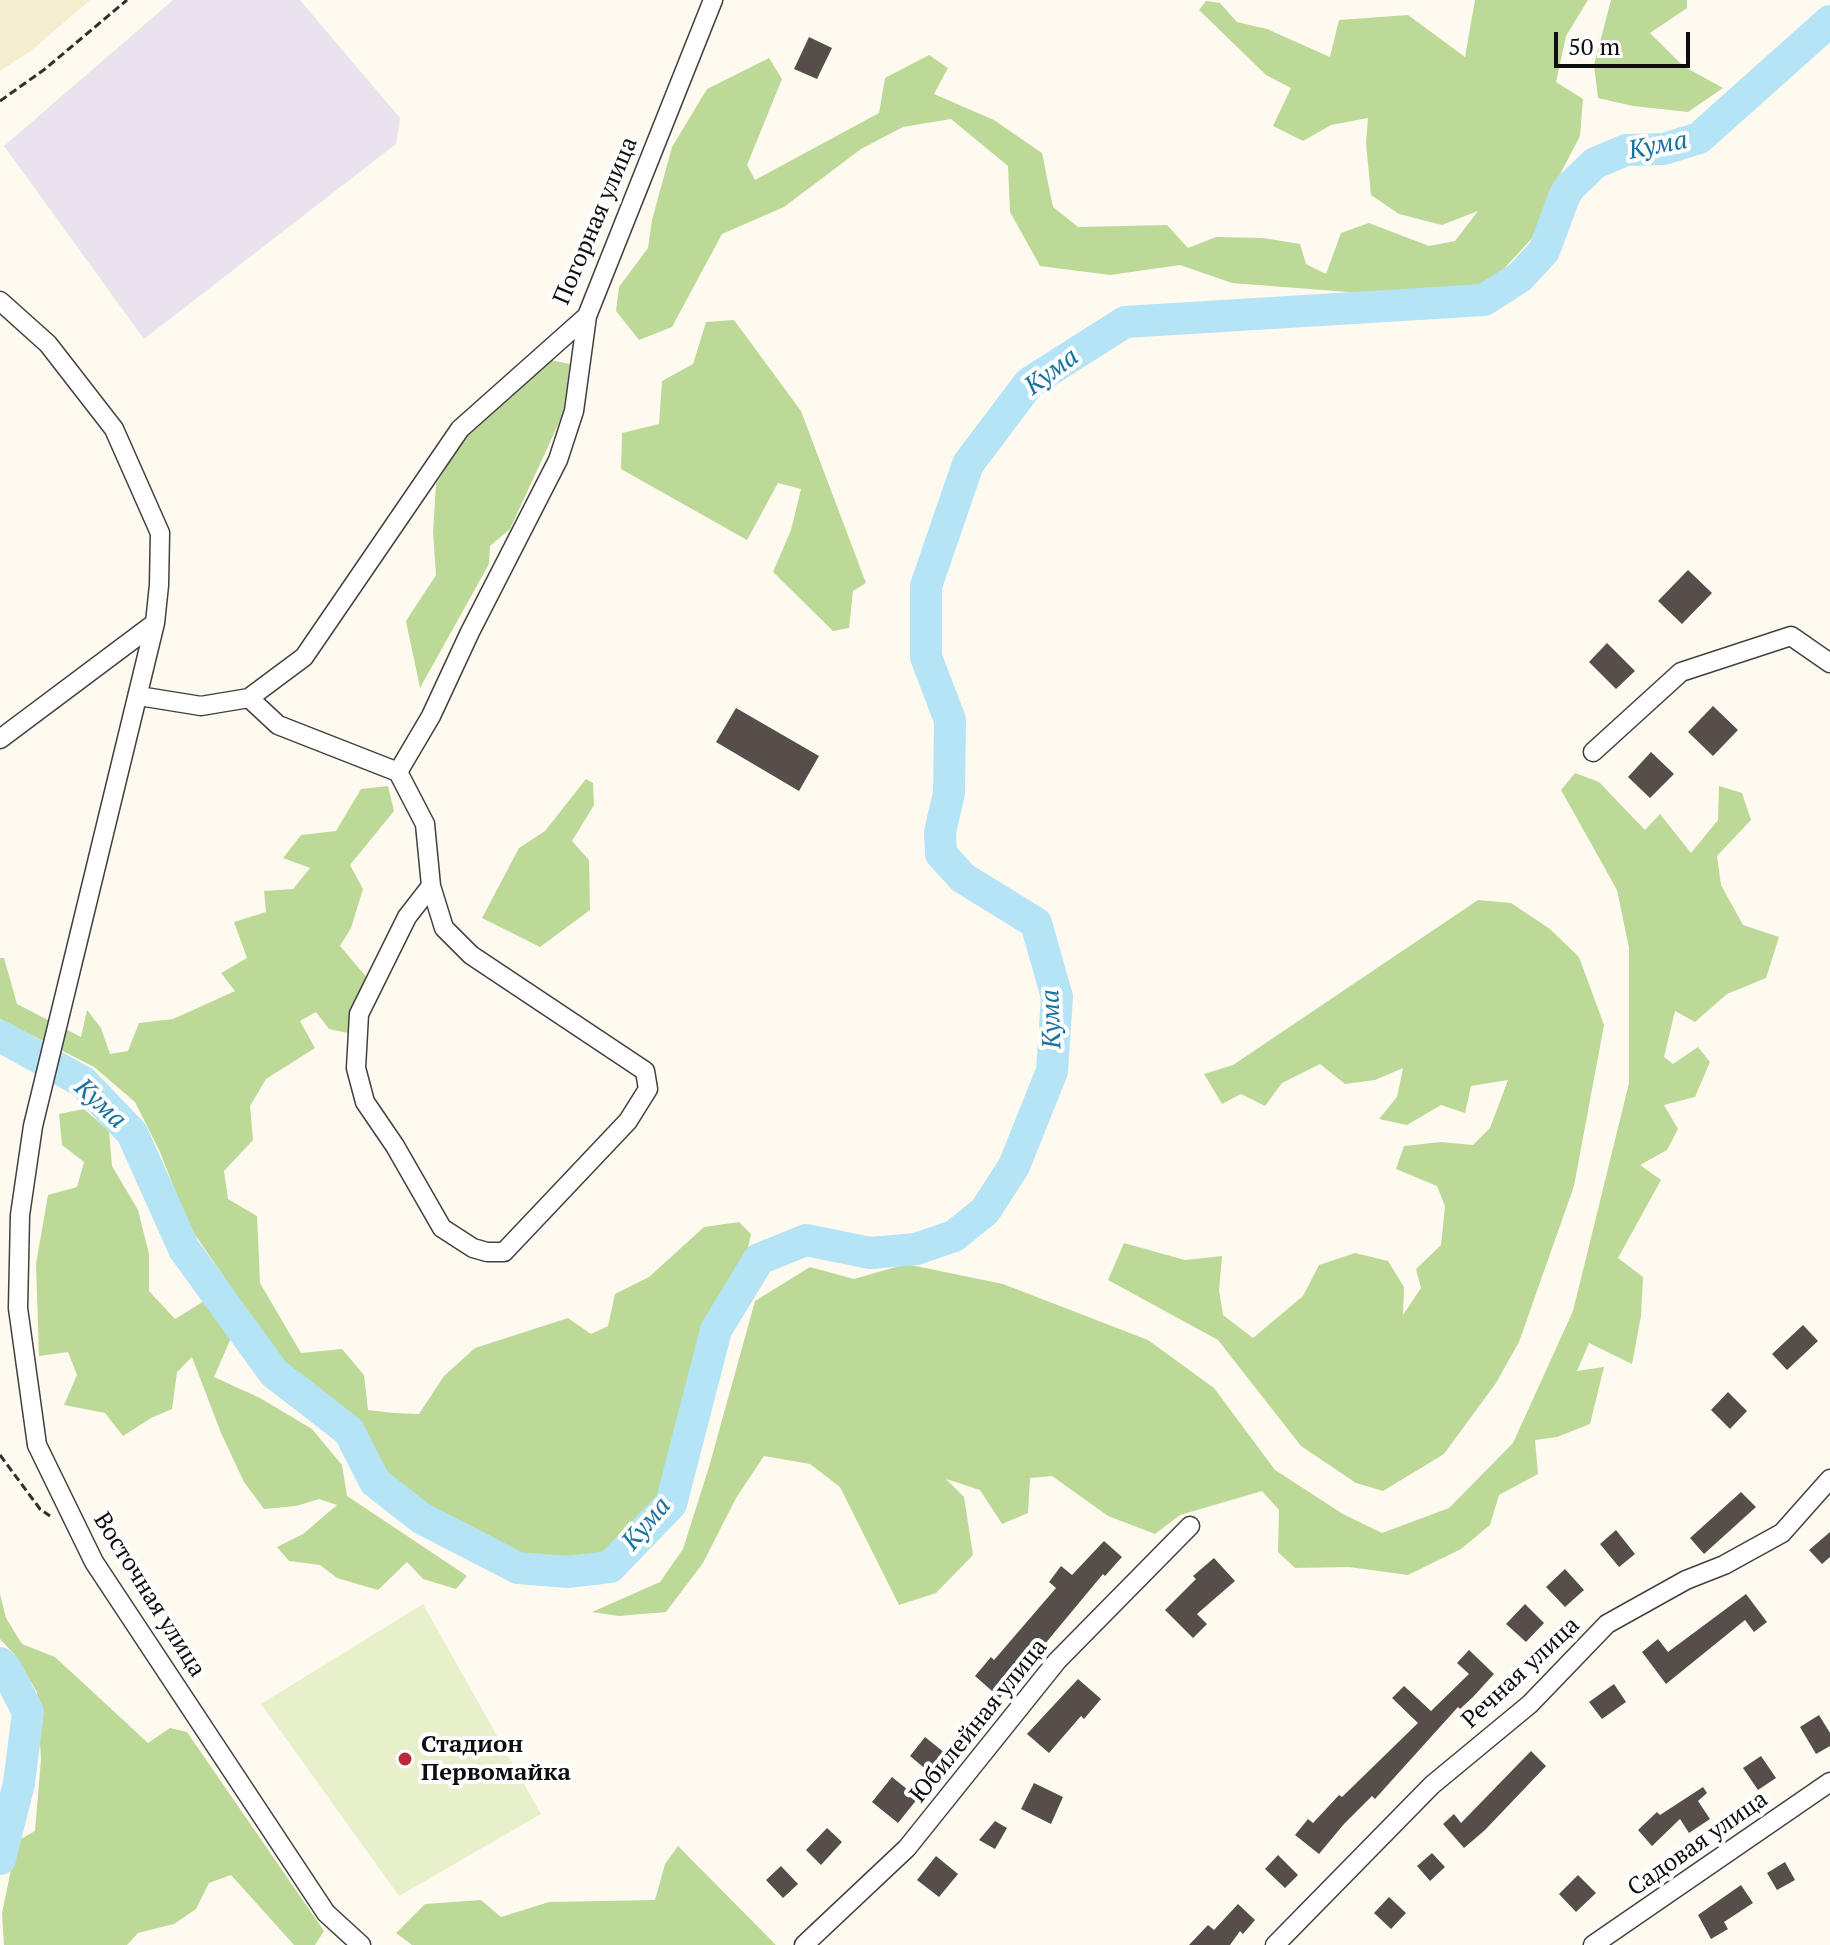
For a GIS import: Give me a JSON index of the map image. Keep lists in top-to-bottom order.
{
  "streets": {
    "street": [
      "Погорная улица",
      "Восточная улица",
      "Речная улица",
      "Юбилейная улица",
      "Садовая улица"
    ]
  },
  "water": ["Кума"],
  "places": ["Стадион Первомайка"],
  "scale_bar": "50 m"
}
